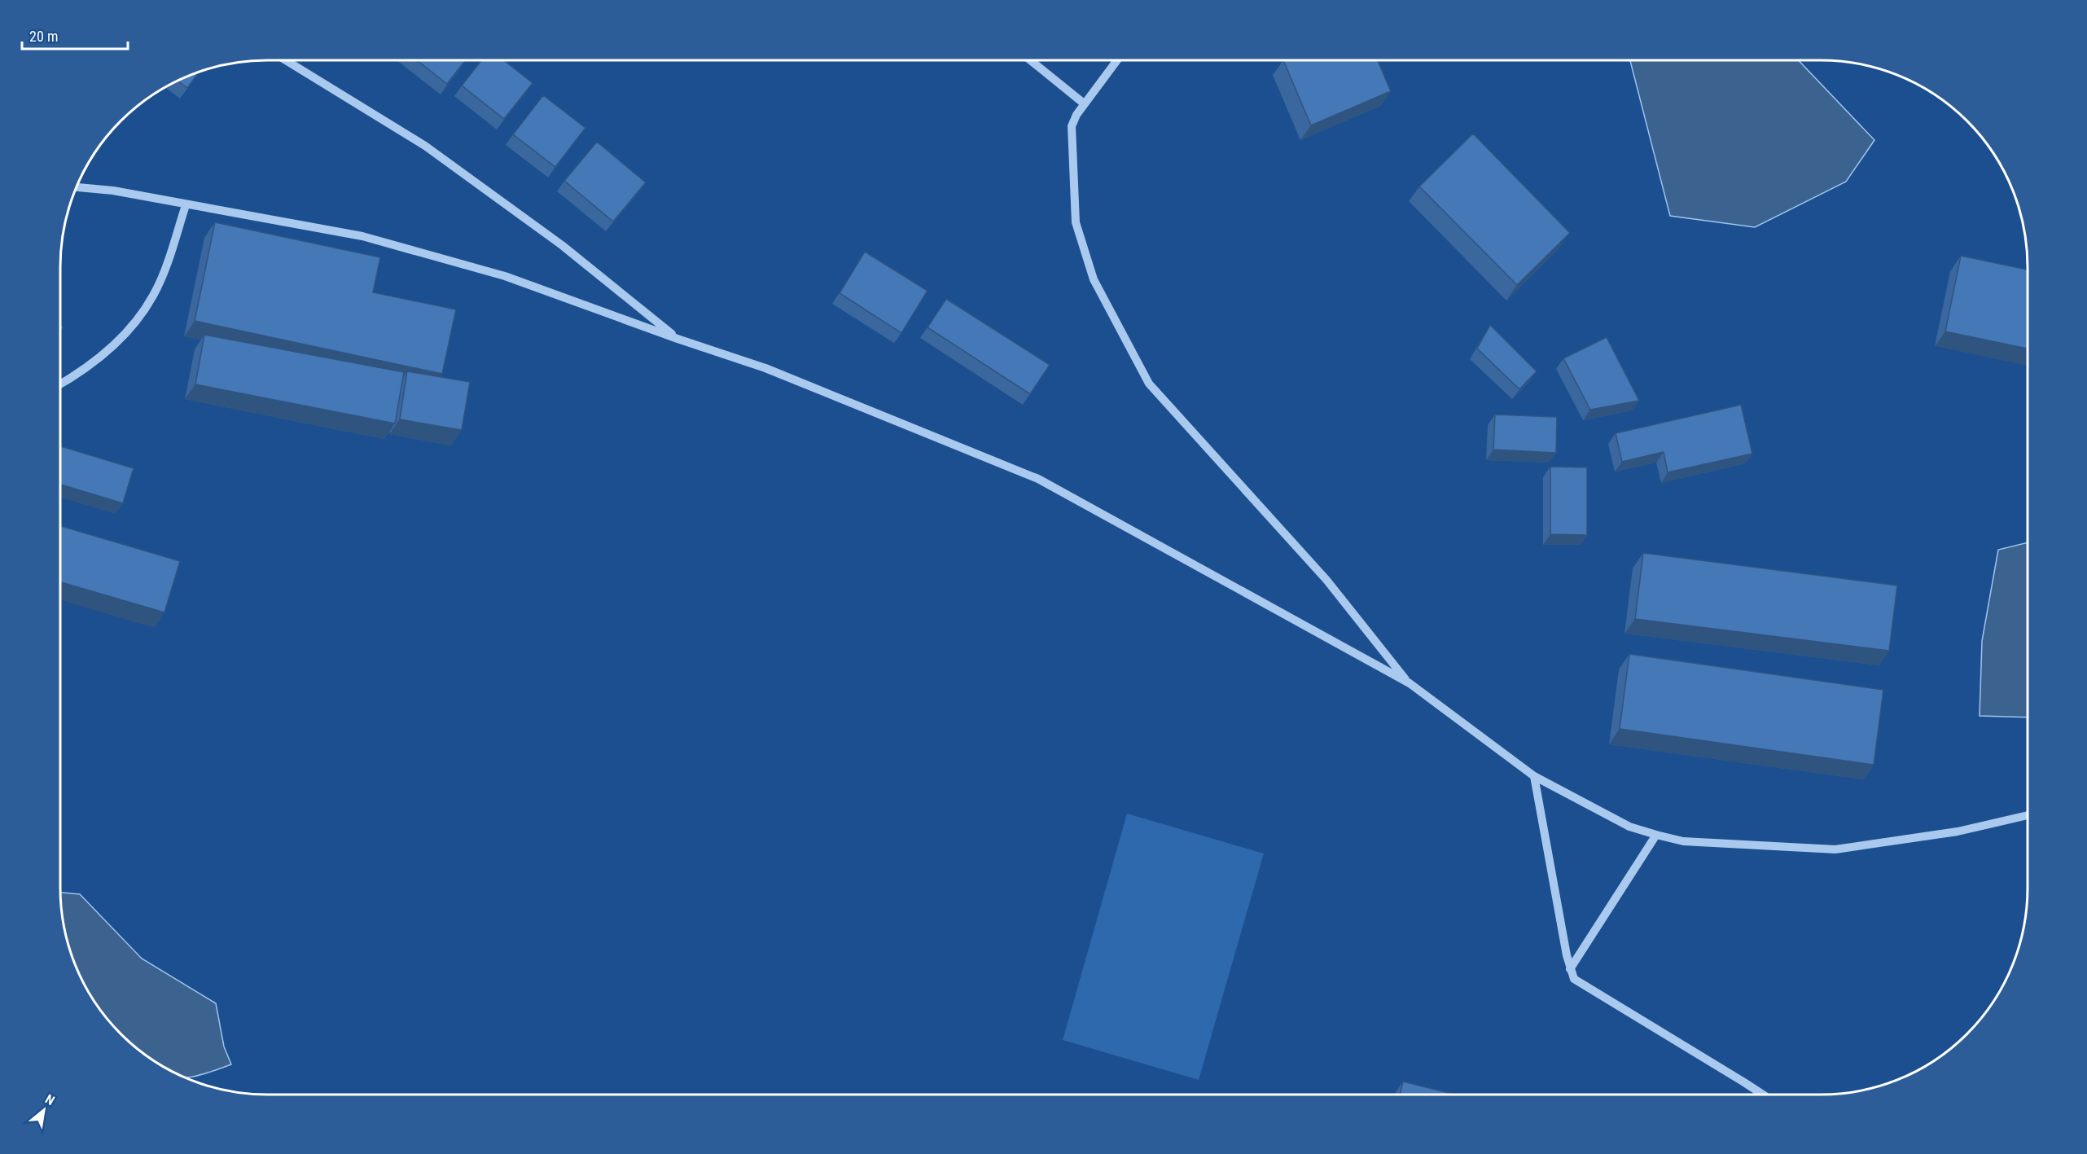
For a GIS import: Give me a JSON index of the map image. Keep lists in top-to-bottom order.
{
  "scale_bar": "20 m",
  "north": "top right"
}
